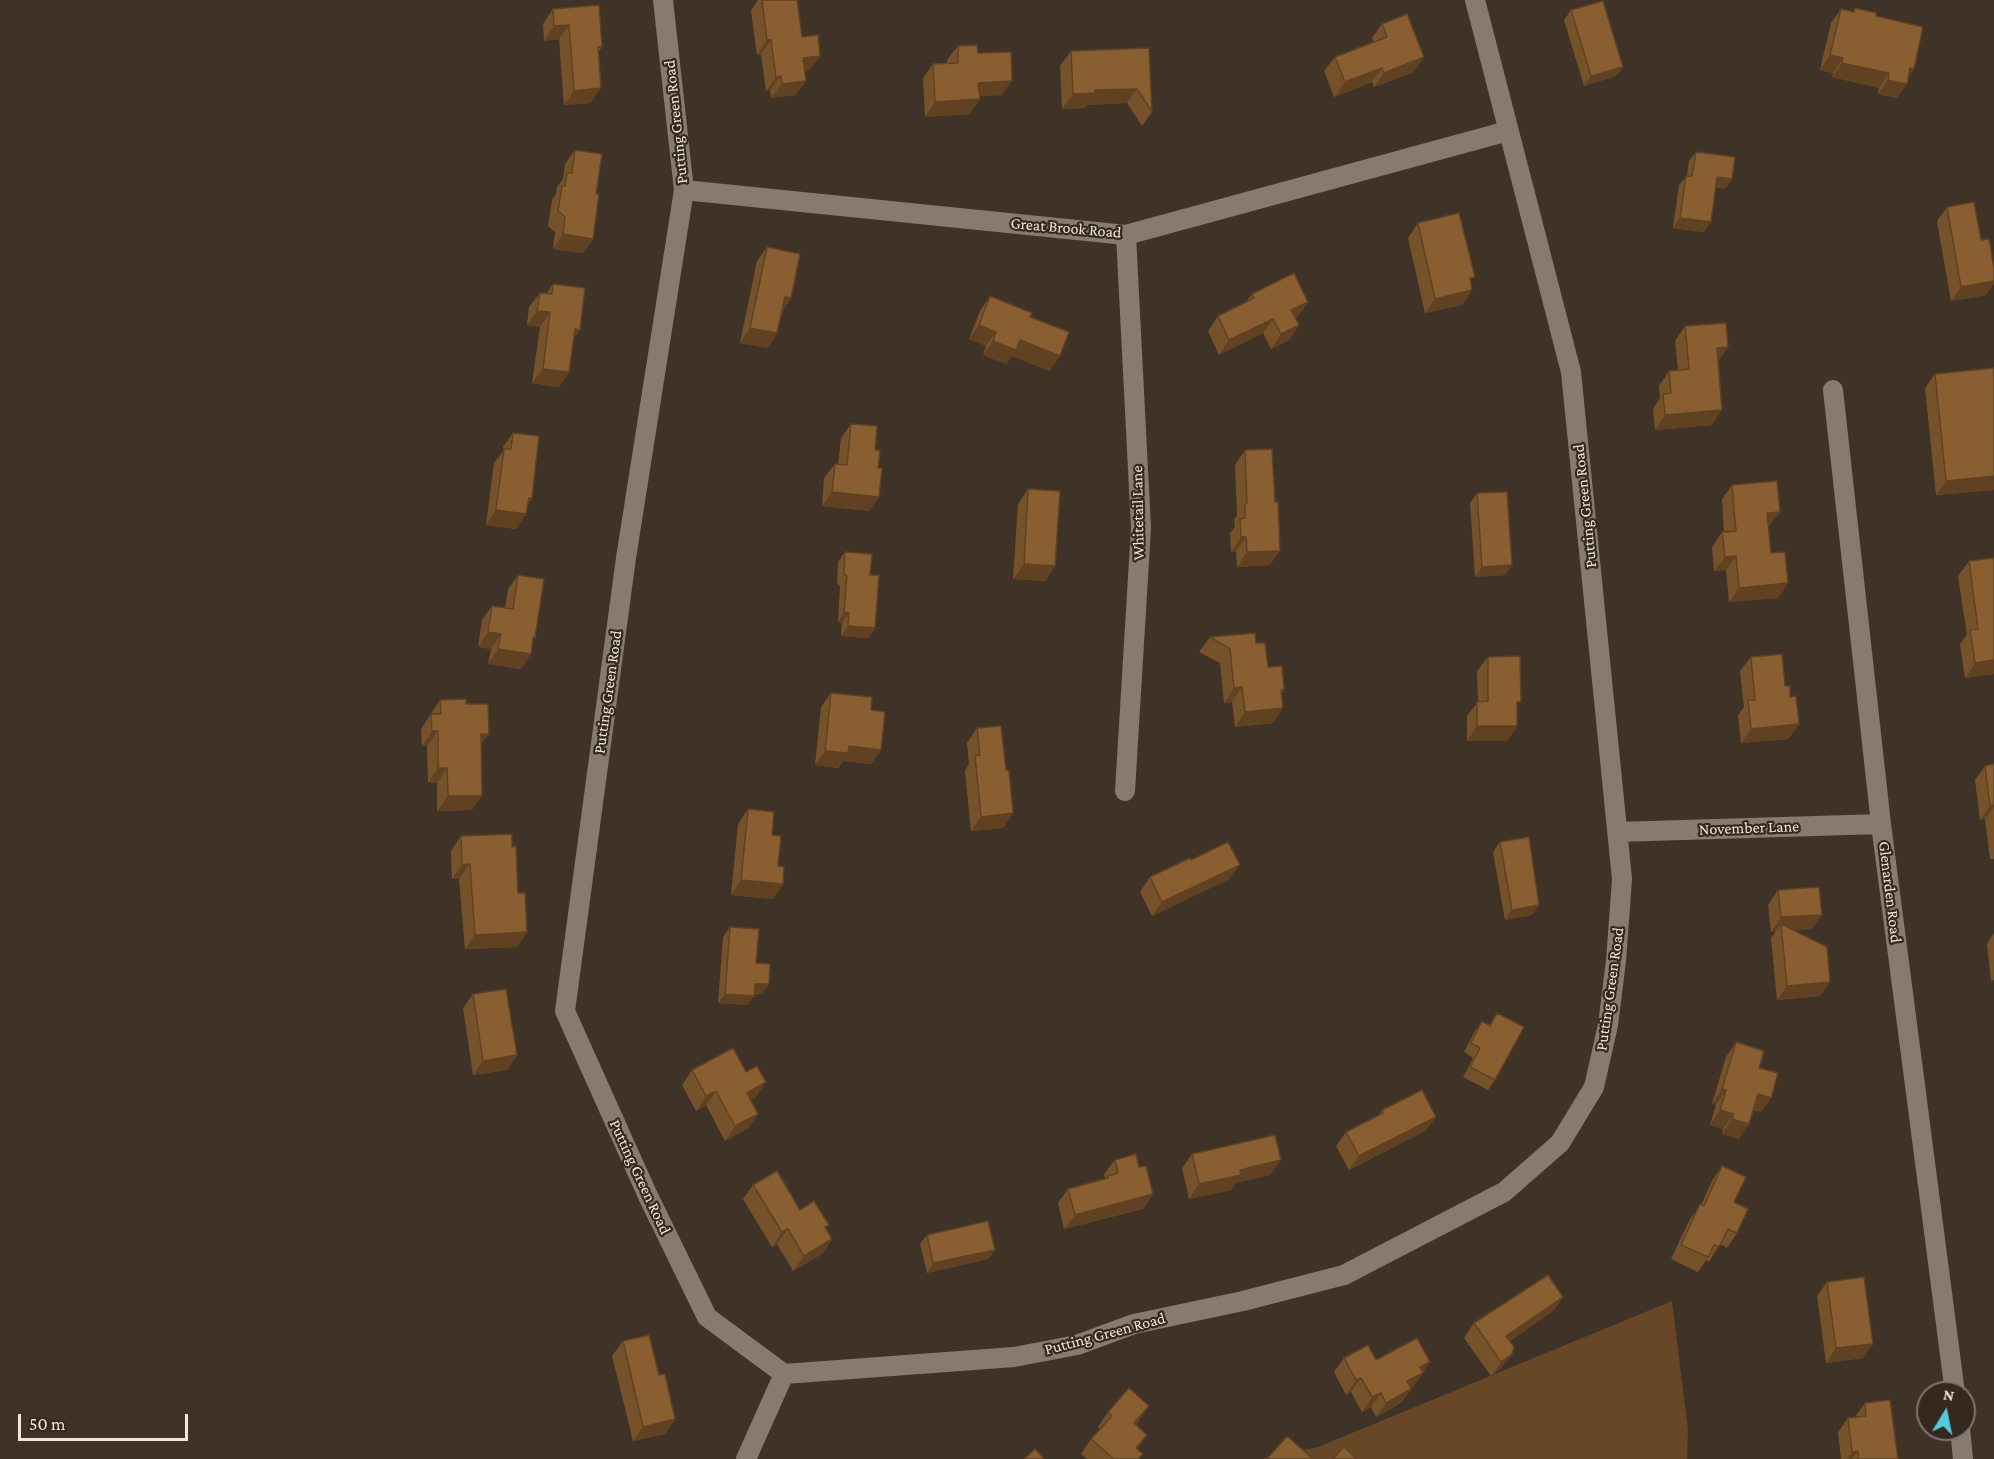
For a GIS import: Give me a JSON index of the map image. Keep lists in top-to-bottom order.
{
  "streets": {
    "street": [
      "Putting Green Road",
      "Great Brook Road",
      "Whitetail Lane",
      "November Lane",
      "Glenarden Road"
    ]
  },
  "crossings": [
    ["Putting Green Road", "Great Brook Road"],
    ["Putting Green Road", "November Lane"],
    ["Great Brook Road", "Whitetail Lane"],
    ["November Lane", "Glenarden Road"]
  ],
  "scale_bar": "50 m",
  "north": "top"
}
